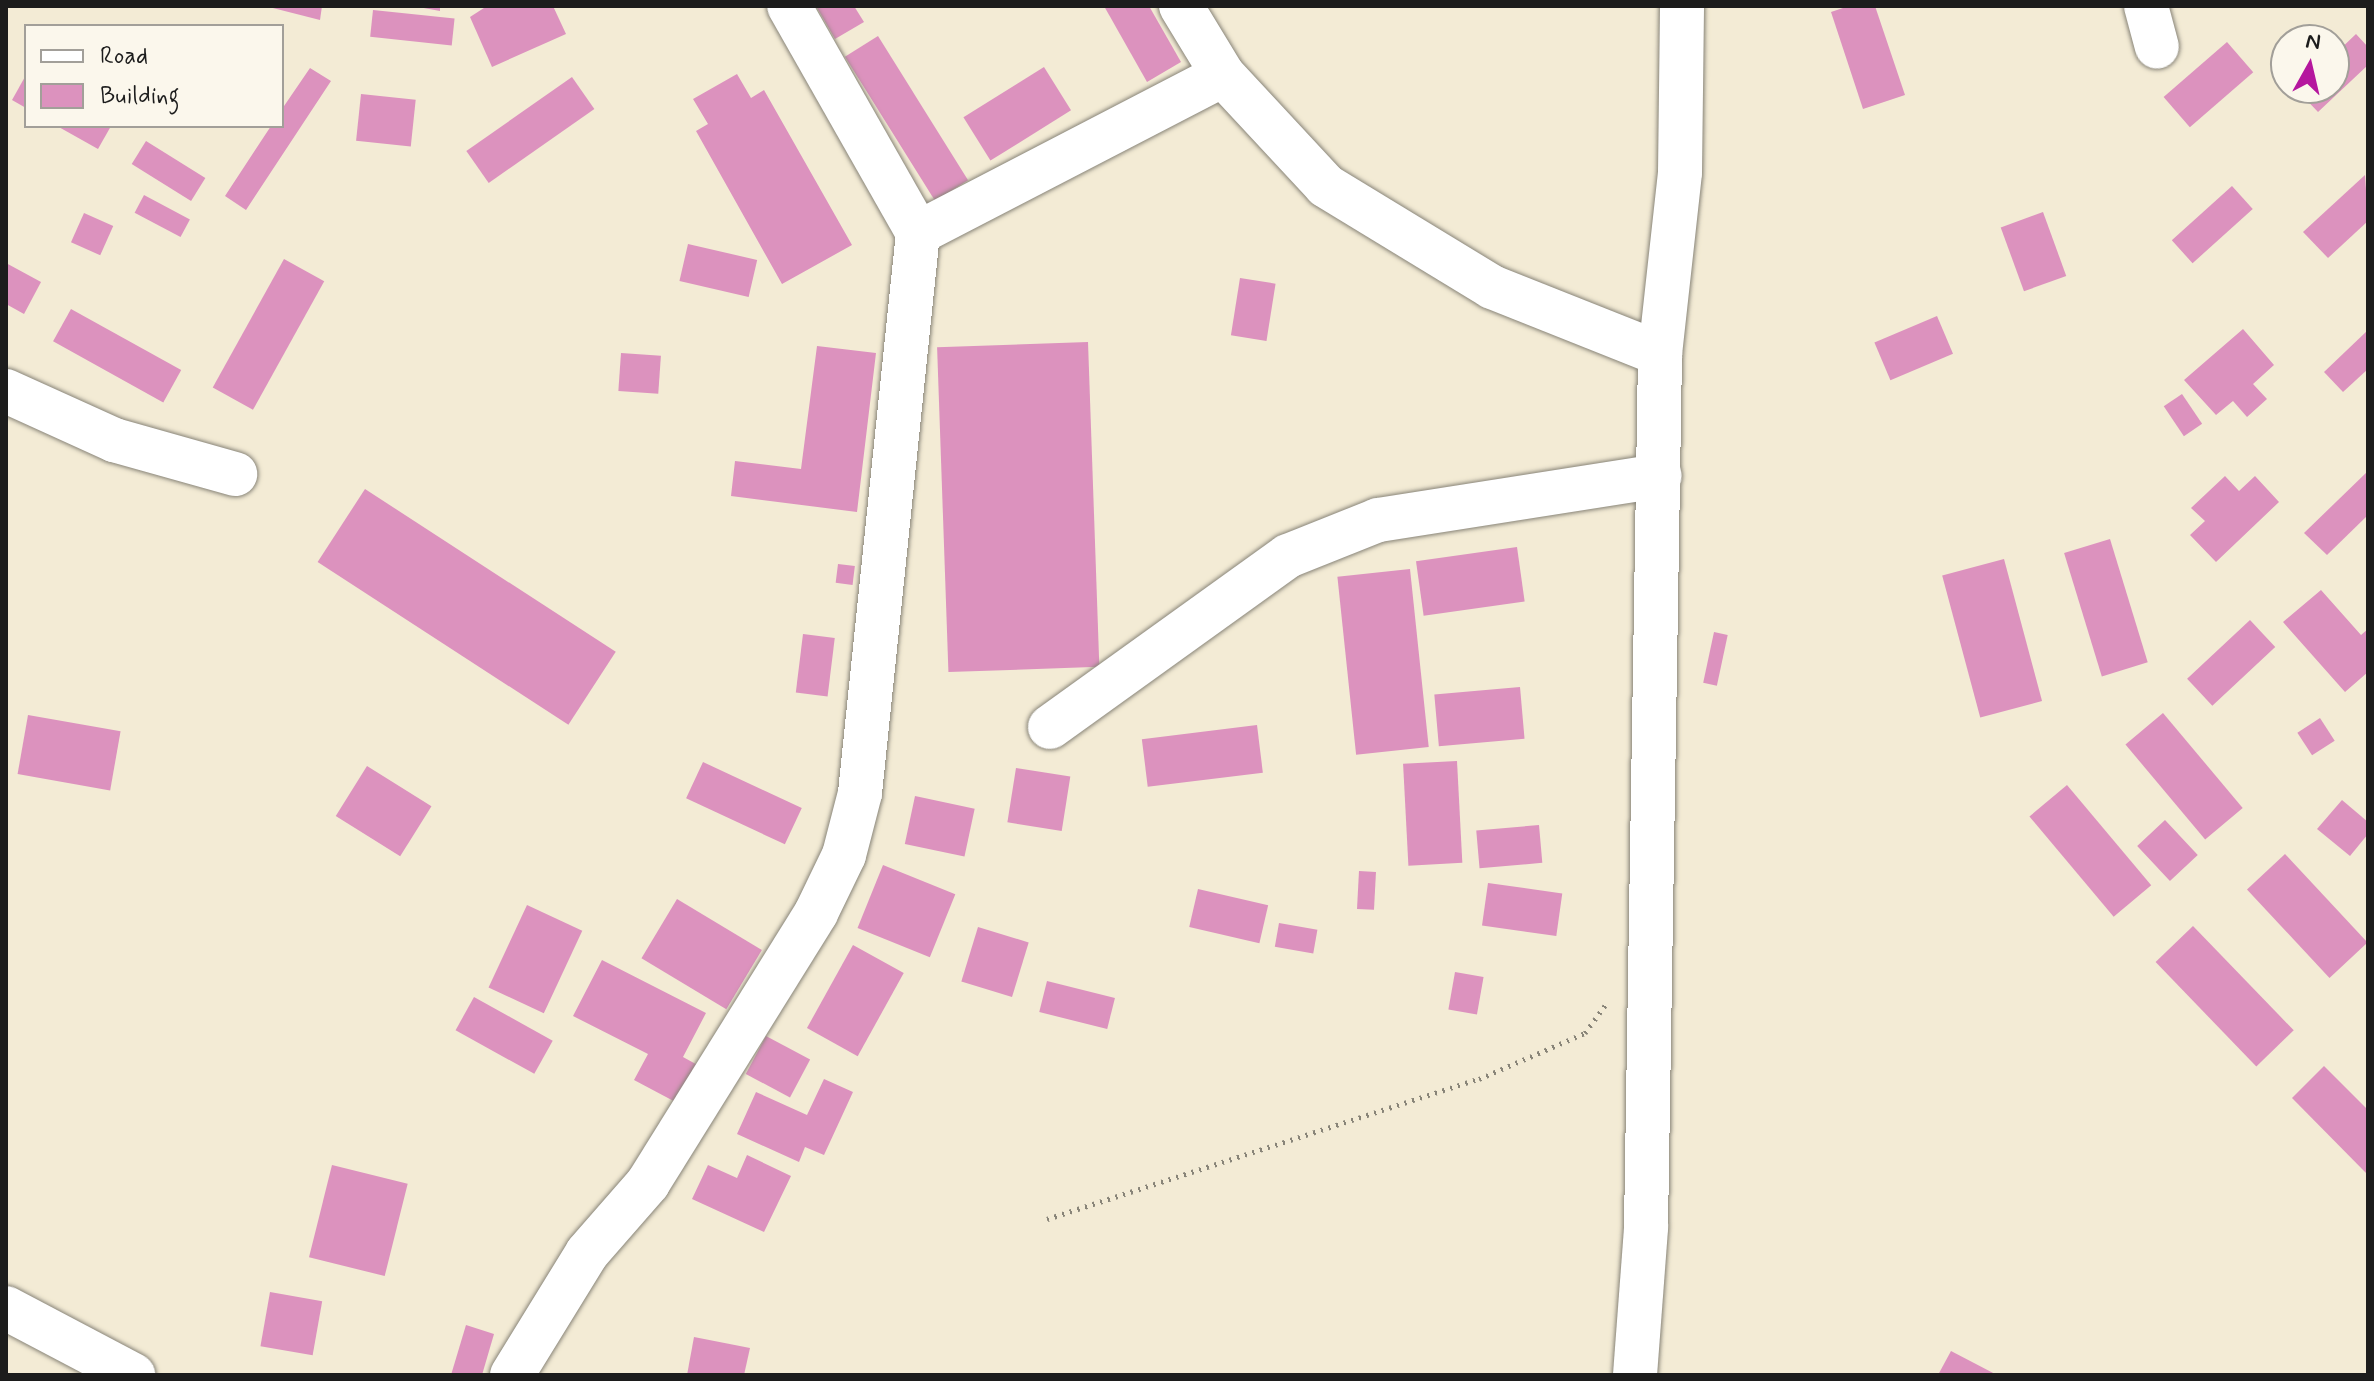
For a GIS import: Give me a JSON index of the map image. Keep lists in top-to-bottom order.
{
  "legend": ["Road", "Building"],
  "north": "top"
}
